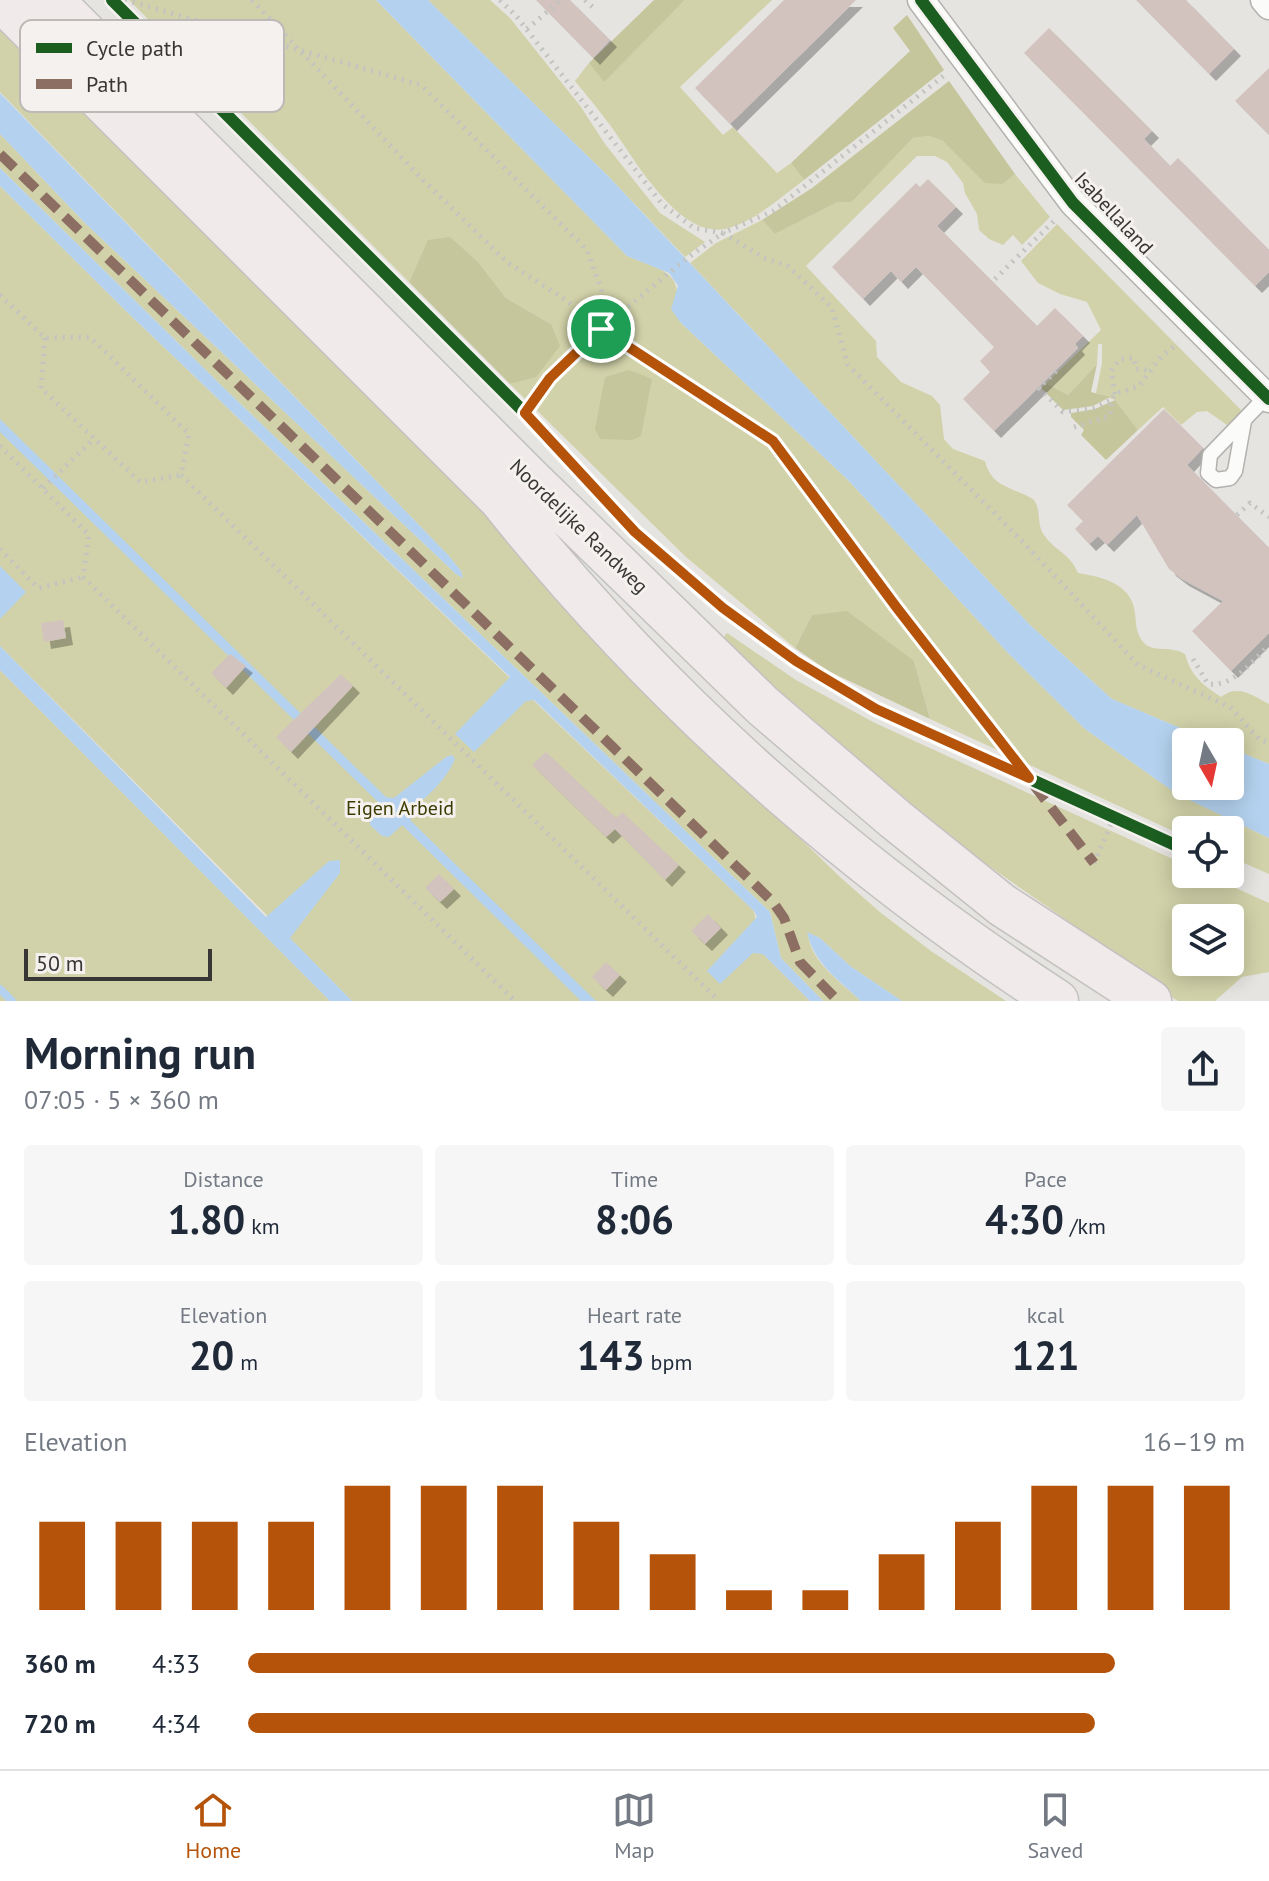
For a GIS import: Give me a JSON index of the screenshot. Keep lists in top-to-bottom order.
{
  "streets": {
    "main road": ["Noordelijke Randweg"],
    "street": ["Isabellaland"]
  },
  "parks": ["Eigen Arbeid"],
  "legend": ["Cycle path", "Path"],
  "scale_bar": "50 m",
  "north": "bottom",
  "page": {
    "scale": "50 m",
    "heading": ["Morning run", "07:05 · 5 × 360 m"],
    "stats": [
      ["Distance", "1.80 km"],
      ["Time", "8:06"],
      ["Pace", "4:30 /km"],
      ["Elevation", "20 m"],
      ["Heart rate", "143 bpm"],
      ["kcal", "121"]
    ],
    "chart": ["Elevation", "16–19 m"],
    "list": [
      {
        "name": "360 m",
        "note": "4:33"
      },
      {
        "name": "720 m",
        "note": "4:34"
      }
    ],
    "tabs": ["Home", "Map", "Saved"]
  }
}
